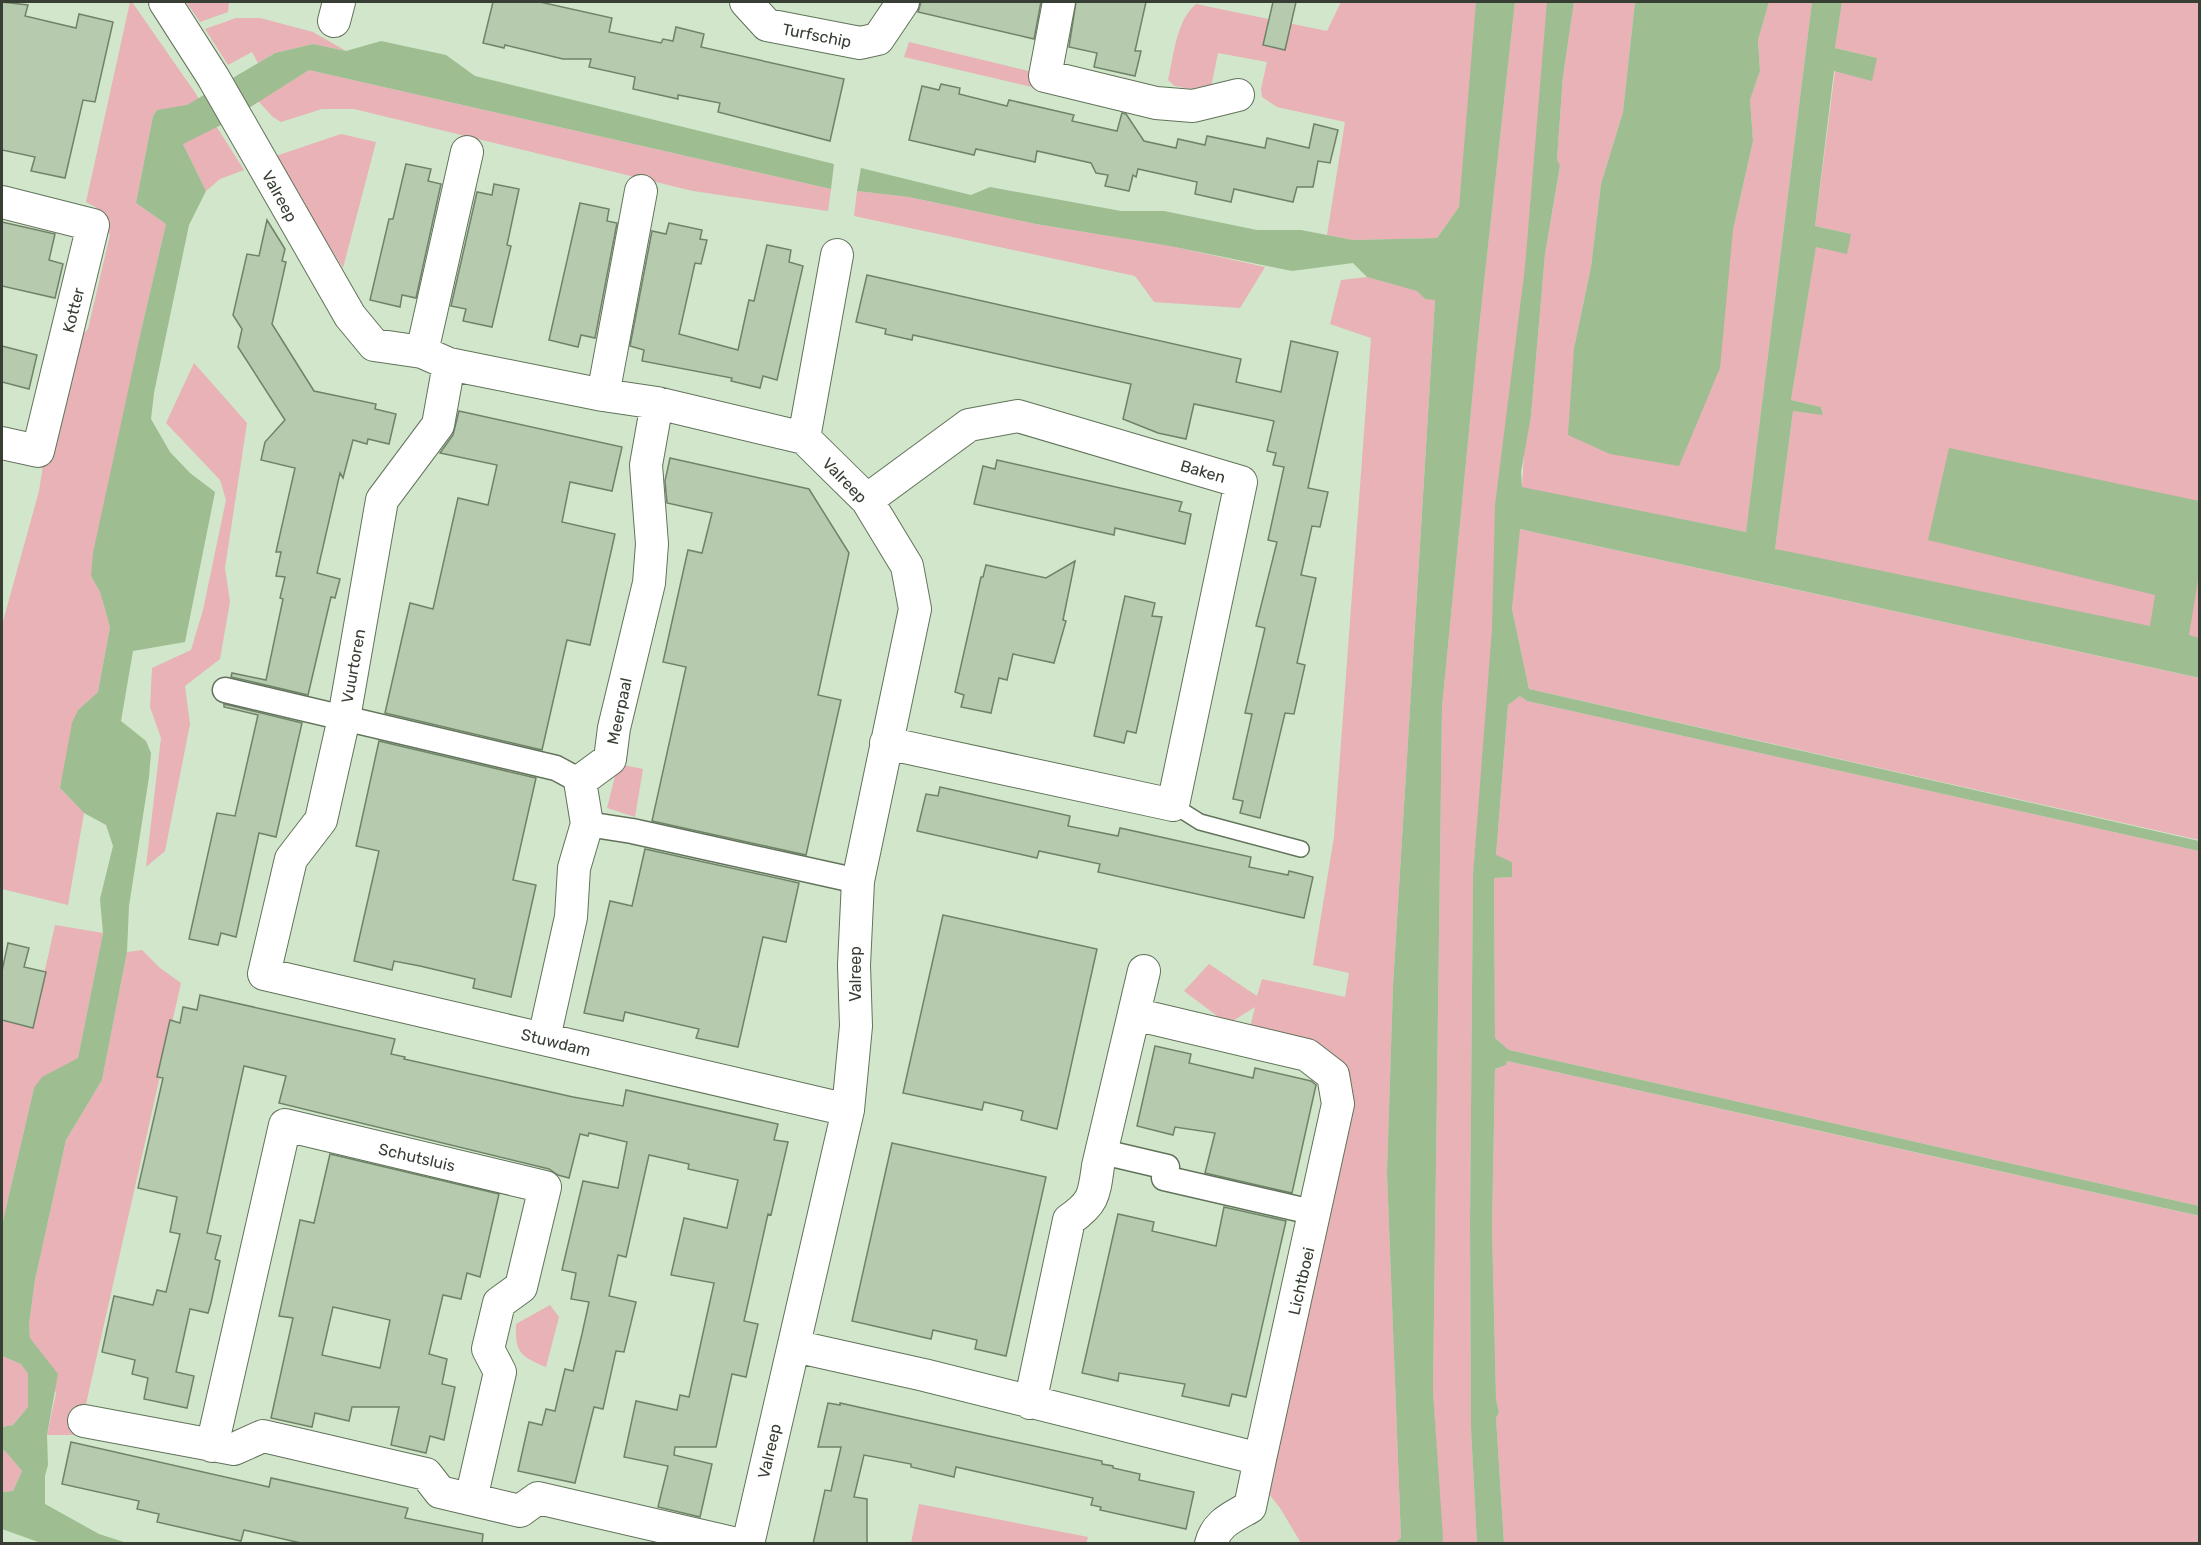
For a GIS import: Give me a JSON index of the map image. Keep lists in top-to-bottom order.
{
  "streets": {
    "street": [
      "Turfschip",
      "Valreep",
      "Kotter",
      "Baken",
      "Vuurtoren",
      "Meerpaal",
      "Stuwdam",
      "Schutsluis",
      "Lichtboei"
    ]
  },
  "crossings": [
    ["Valreep", "Baken"],
    ["Valreep", "Vuurtoren"],
    ["Valreep", "Meerpaal"],
    ["Valreep", "Stuwdam"],
    ["Vuurtoren", "Stuwdam"]
  ]
}
